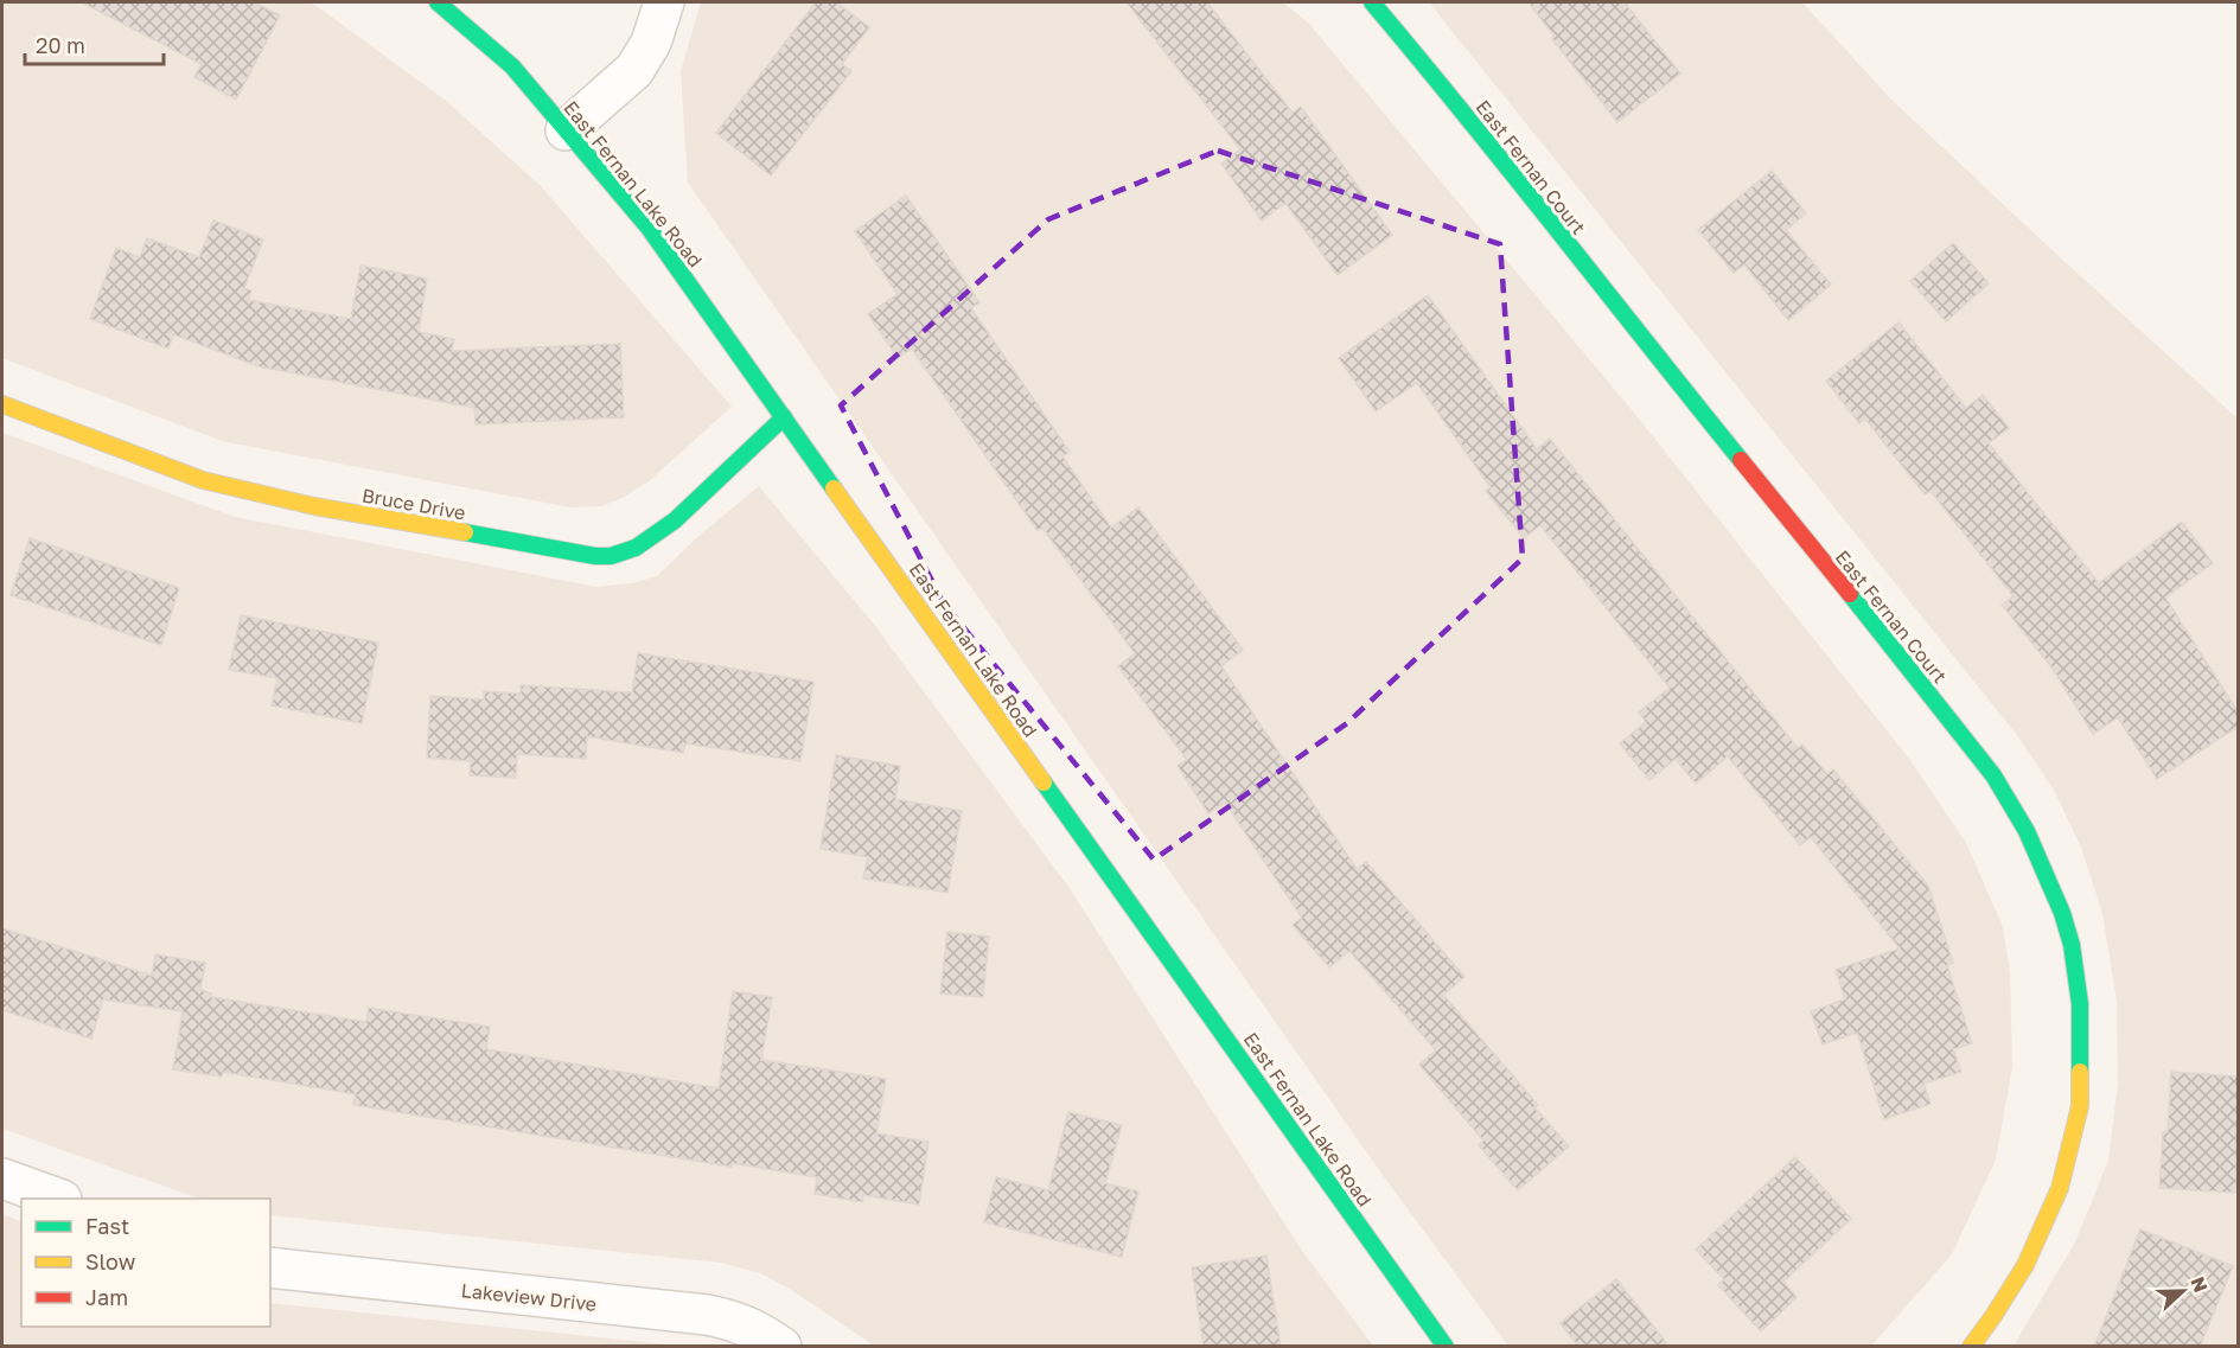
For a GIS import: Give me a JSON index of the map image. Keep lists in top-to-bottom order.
{
  "streets": {
    "street": [
      "East Fernan Court",
      "East Fernan Lake Road",
      "Bruce Drive",
      "Lakeview Drive"
    ]
  },
  "crossings": [
    ["East Fernan Lake Road", "Bruce Drive"]
  ],
  "legend": ["Fast", "Slow", "Jam"],
  "scale_bar": "20 m",
  "north": "right"
}
